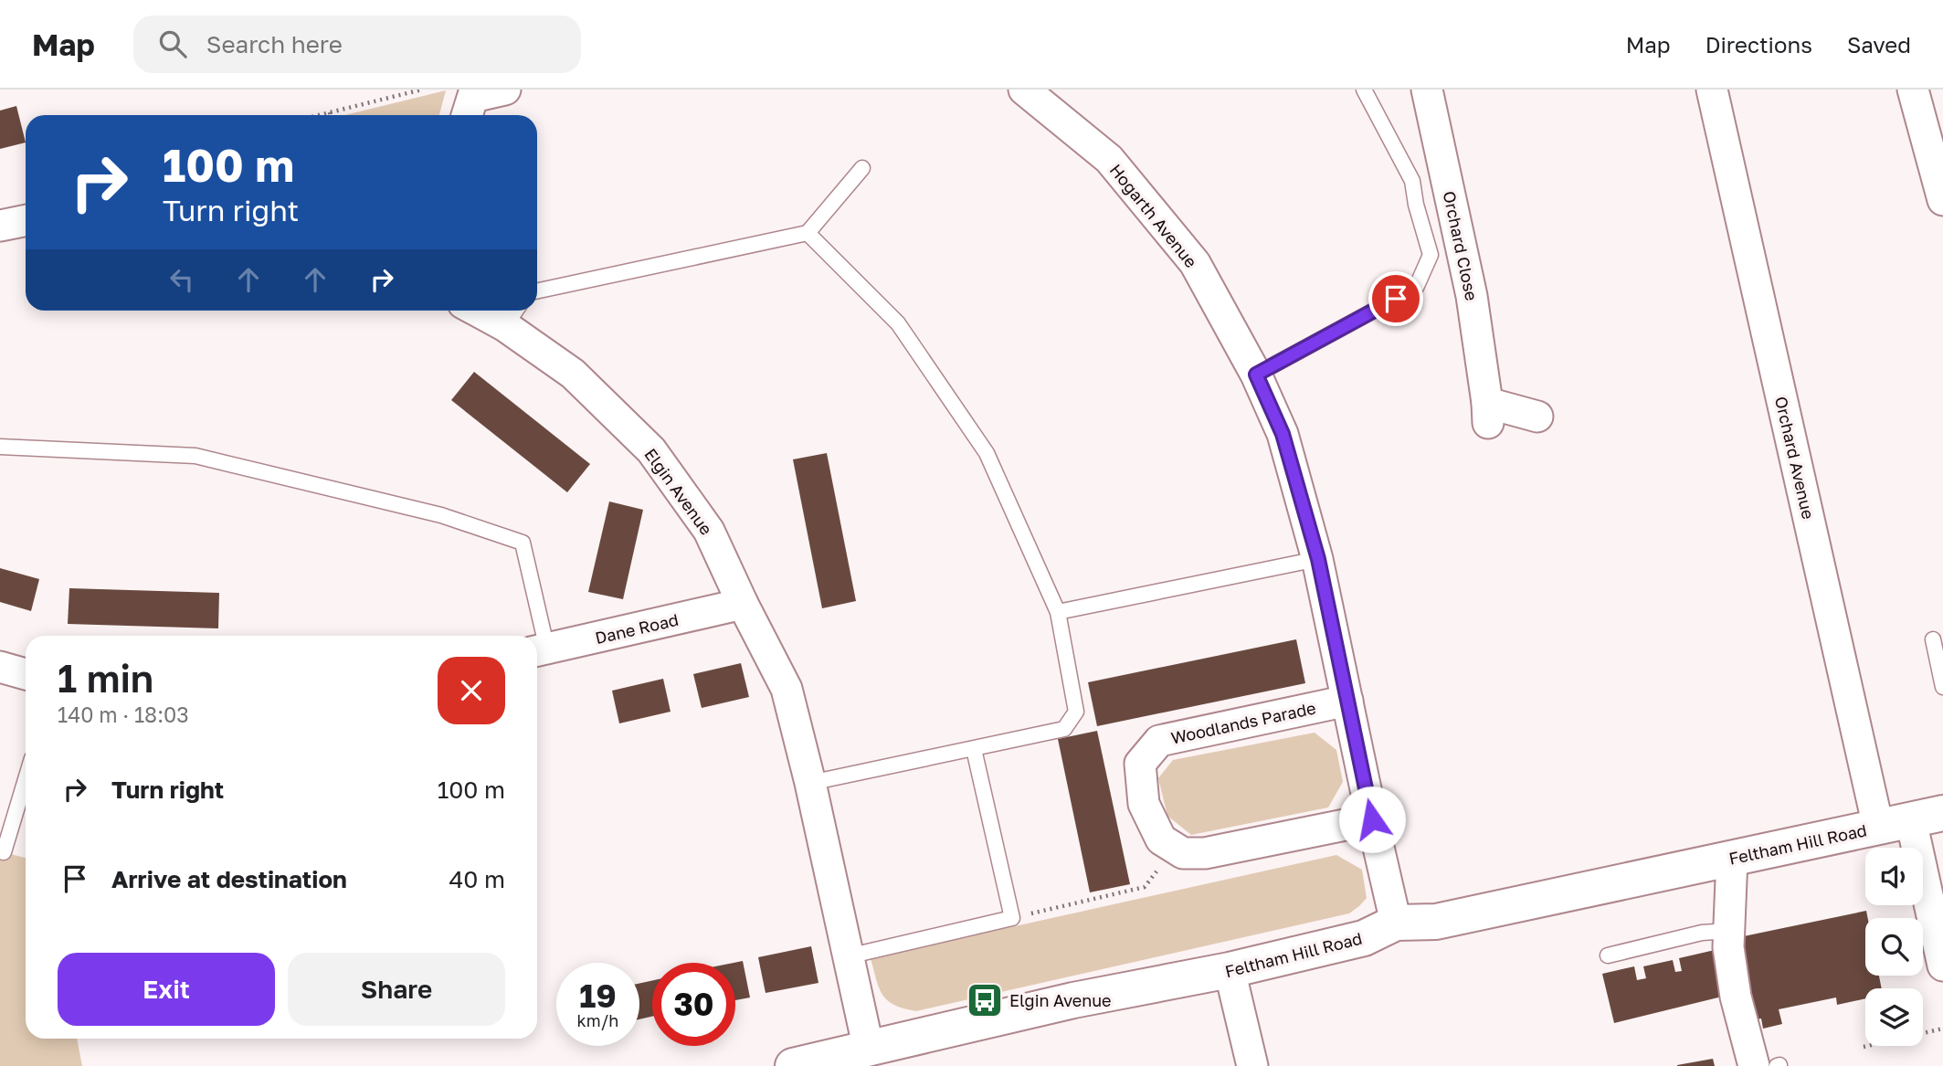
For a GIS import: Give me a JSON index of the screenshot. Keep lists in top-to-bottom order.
{
  "streets": {
    "street": [
      "Hogarth Avenue",
      "Orchard Close",
      "Orchard Avenue",
      "Elgin Avenue",
      "Dane Road",
      "Woodlands Parade",
      "Feltham Hill Road"
    ]
  },
  "crossings": [
    ["Hogarth Avenue", "Woodlands Parade"],
    ["Hogarth Avenue", "Feltham Hill Road"],
    ["Orchard Avenue", "Feltham Hill Road"],
    ["Elgin Avenue", "Dane Road"],
    ["Elgin Avenue", "Feltham Hill Road"]
  ],
  "places": {
    "bus stop": ["Elgin Avenue"]
  },
  "page": {
    "header": "Map",
    "search": "Search here",
    "nav": ["Map", "Directions", "Saved"],
    "turn": ["100 m", "Turn right"],
    "heading": ["1 min", "140 m · 18:03"],
    "list": [
      {
        "name": "Turn right",
        "value": "100 m"
      },
      {
        "name": "Arrive at destination",
        "value": "40 m"
      }
    ],
    "buttons": ["Exit", "Share"],
    "speed": "19 km/h",
    "limit": "30"
  }
}
